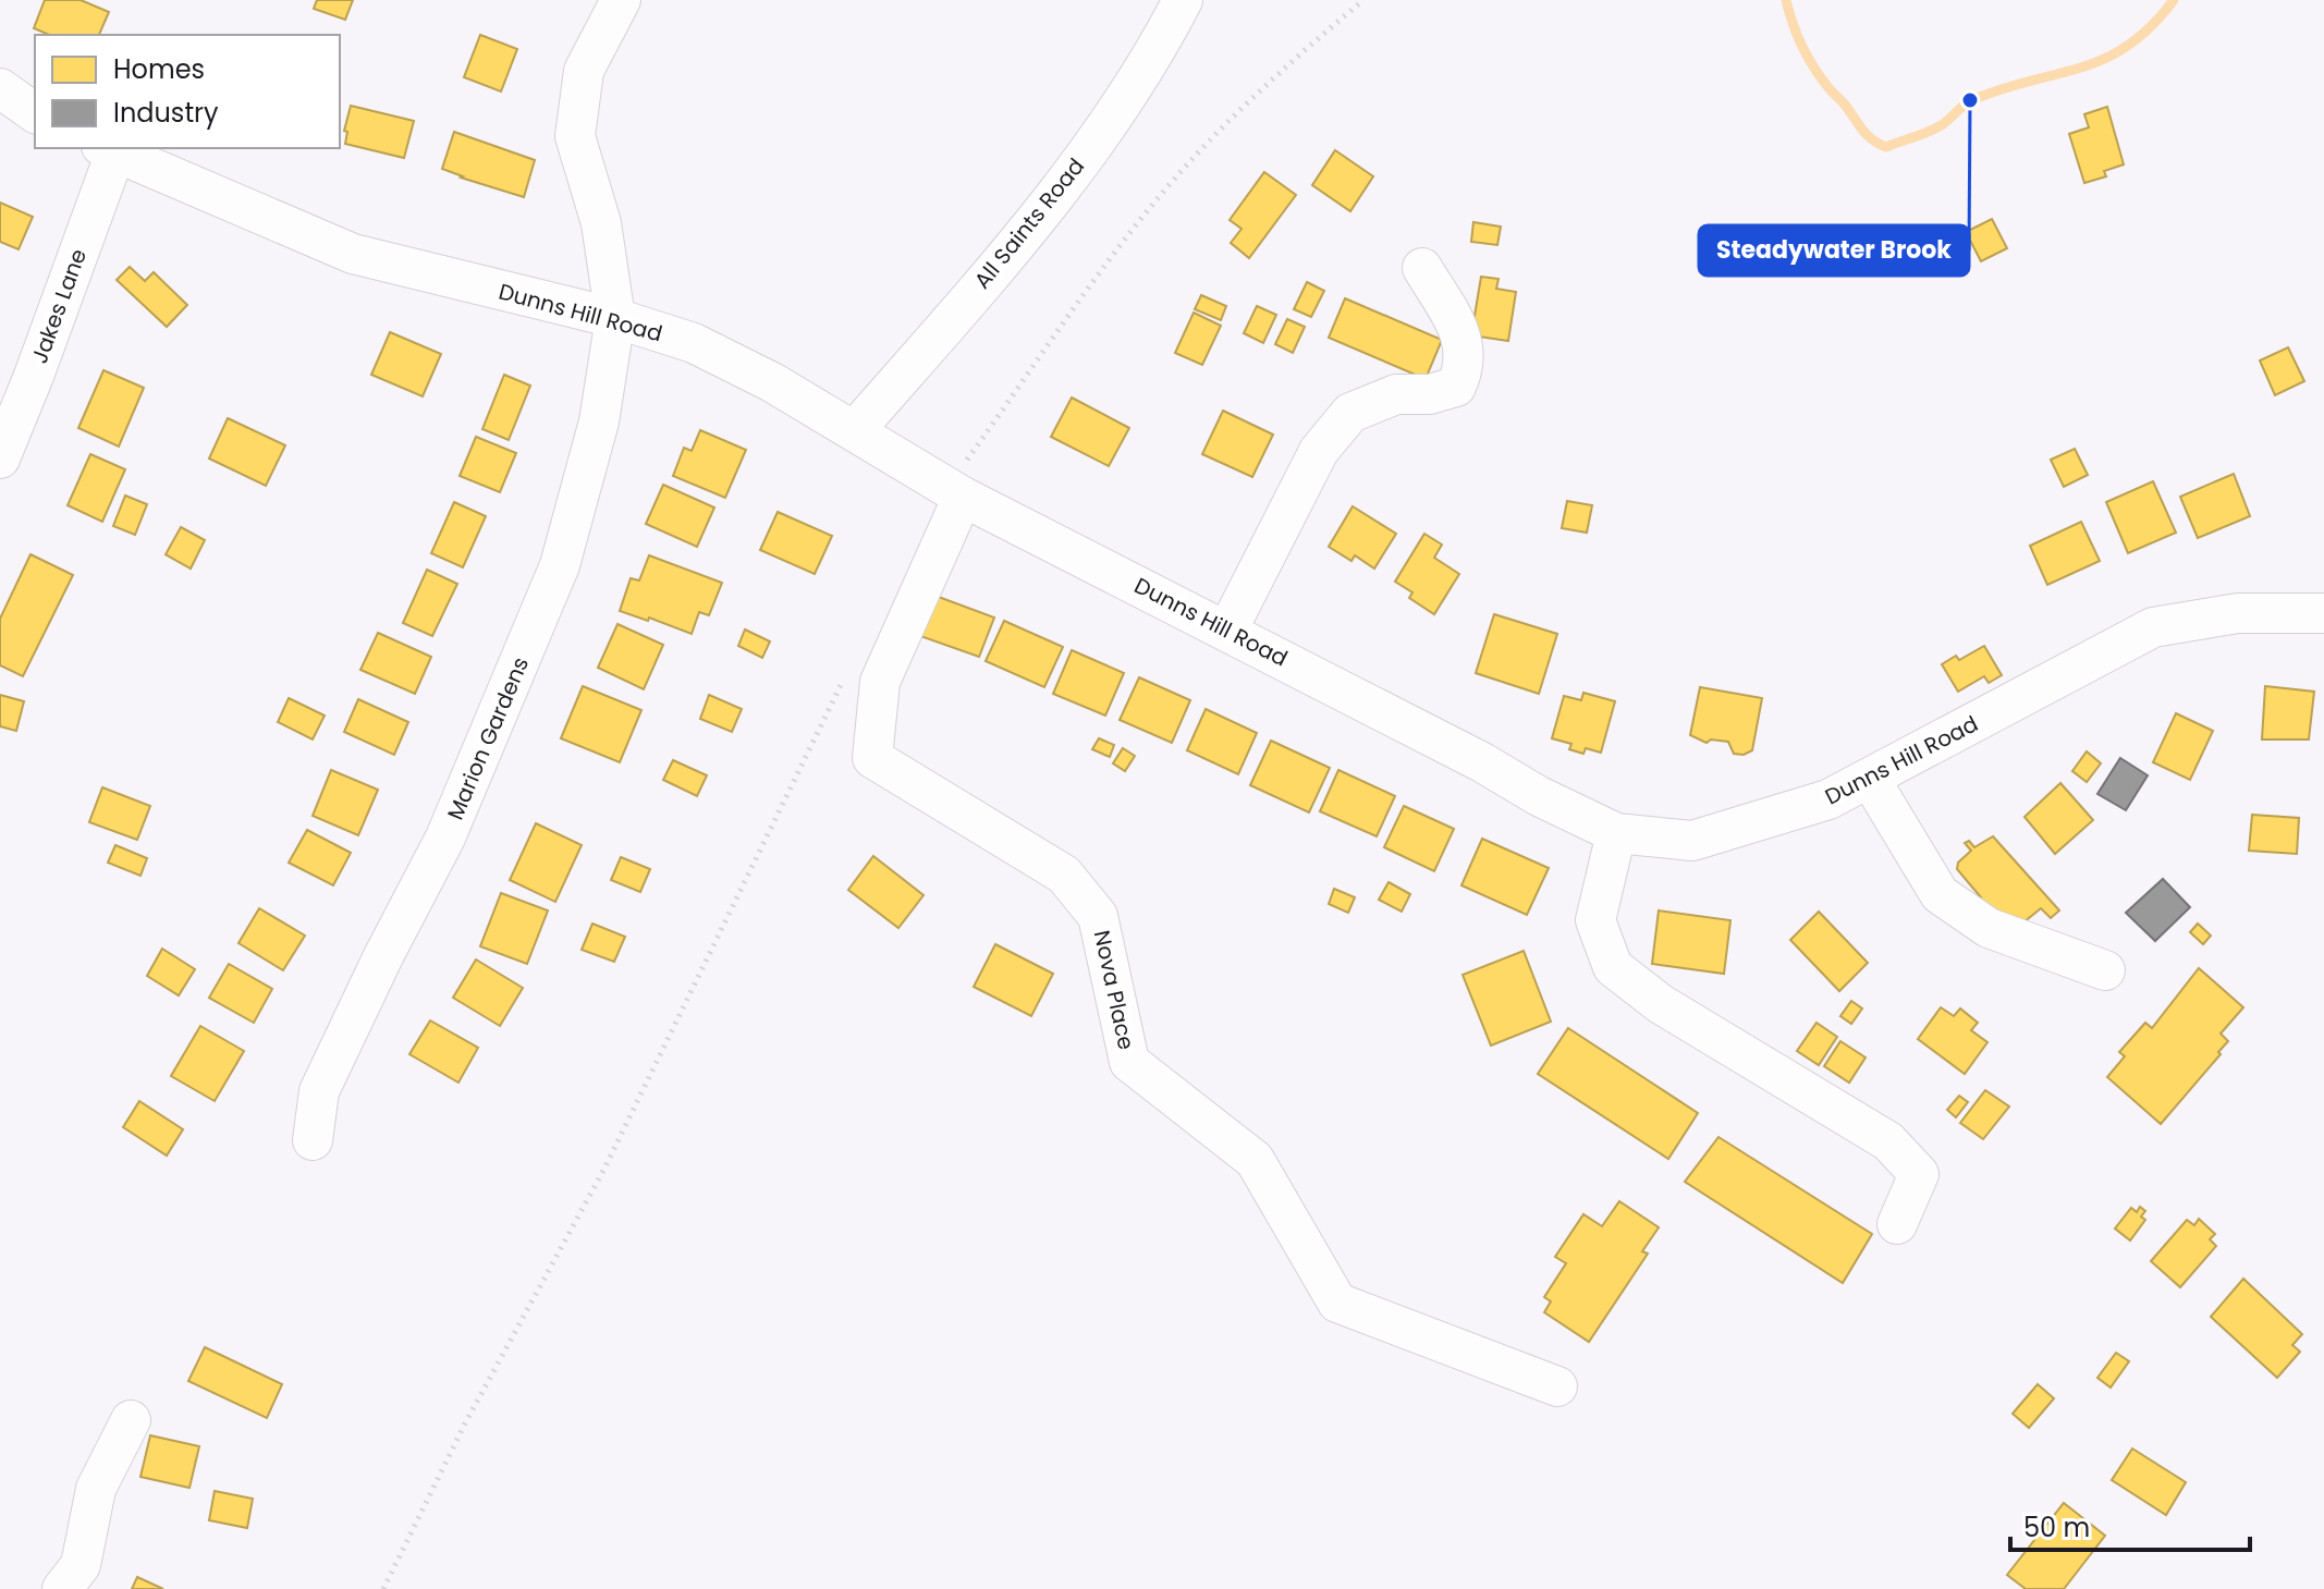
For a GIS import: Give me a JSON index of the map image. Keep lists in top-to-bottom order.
{
  "streets": {
    "street": [
      "All Saints Road",
      "Jakes Lane",
      "Dunns Hill Road",
      "Marion Gardens",
      "Nova Place"
    ]
  },
  "crossings": [
    ["All Saints Road", "Dunns Hill Road"],
    ["Jakes Lane", "Dunns Hill Road"],
    ["Dunns Hill Road", "Marion Gardens"],
    ["Dunns Hill Road", "Nova Place"]
  ],
  "places": ["Steadywater Brook"],
  "legend": ["Homes", "Industry"],
  "scale_bar": "50 m"
}
